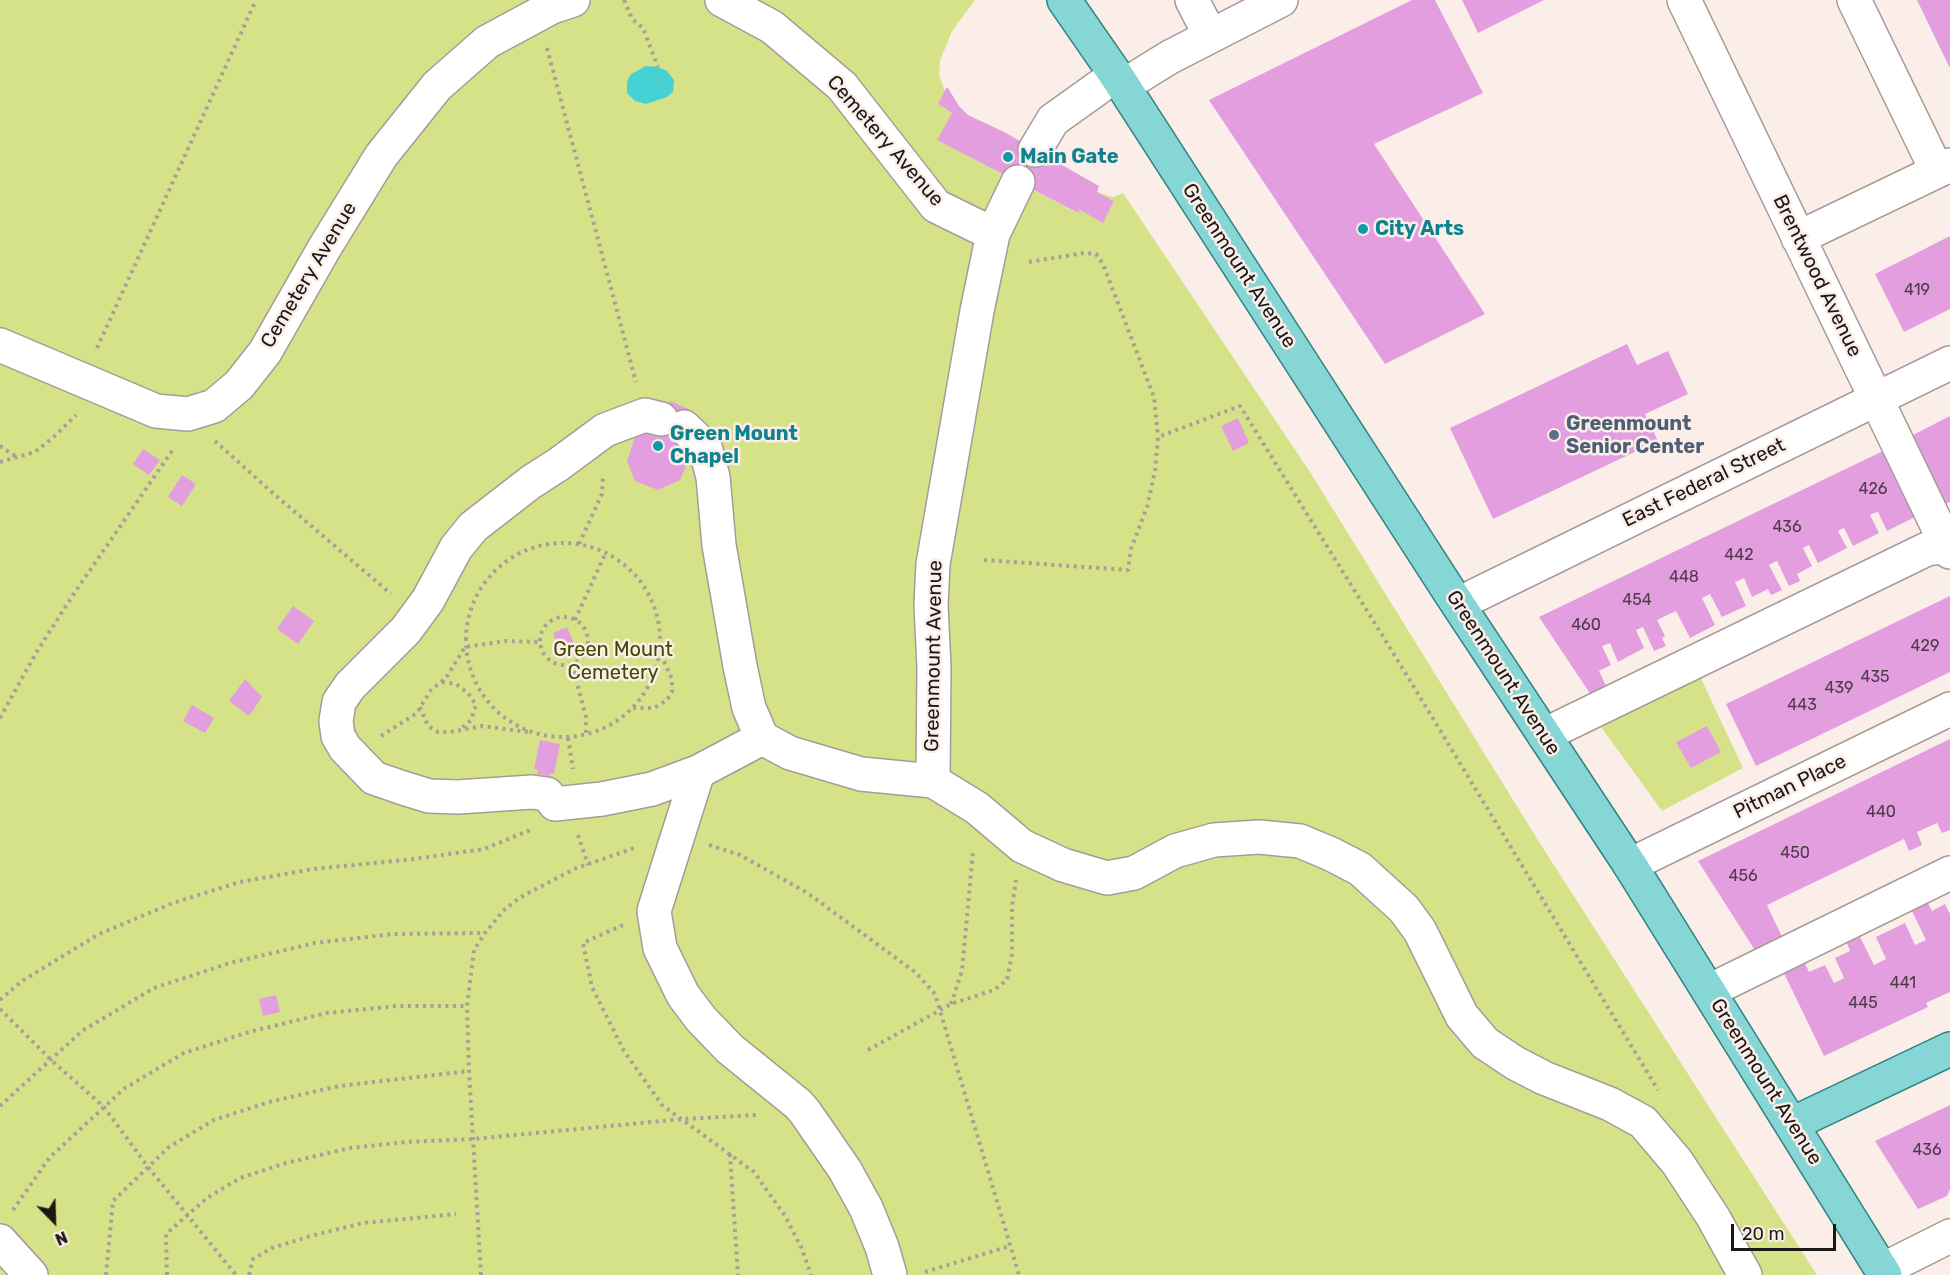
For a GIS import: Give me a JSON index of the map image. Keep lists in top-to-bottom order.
{
  "streets": {
    "main road": ["Greenmount Avenue"],
    "street": [
      "Cemetery Avenue",
      "Brentwood Avenue",
      "East Federal Street",
      "Pitman Place"
    ]
  },
  "crossings": [
    ["Cemetery Avenue", "Greenmount Avenue"],
    ["Greenmount Avenue", "East Federal Street"],
    ["Greenmount Avenue", "Pitman Place"],
    ["Brentwood Avenue", "East Federal Street"]
  ],
  "parks": ["Green Mount Cemetery"],
  "places": [
    "Main Gate",
    "City Arts",
    "Greenmount Senior Center",
    "Green Mount Chapel"
  ],
  "house_numbers": [
    "419",
    "426",
    "436",
    "442",
    "448",
    "454",
    "460",
    "429",
    "435",
    "439",
    "443",
    "440",
    "450",
    "456",
    "441",
    "445",
    "436"
  ],
  "scale_bar": "20 m",
  "north": "bottom right"
}
